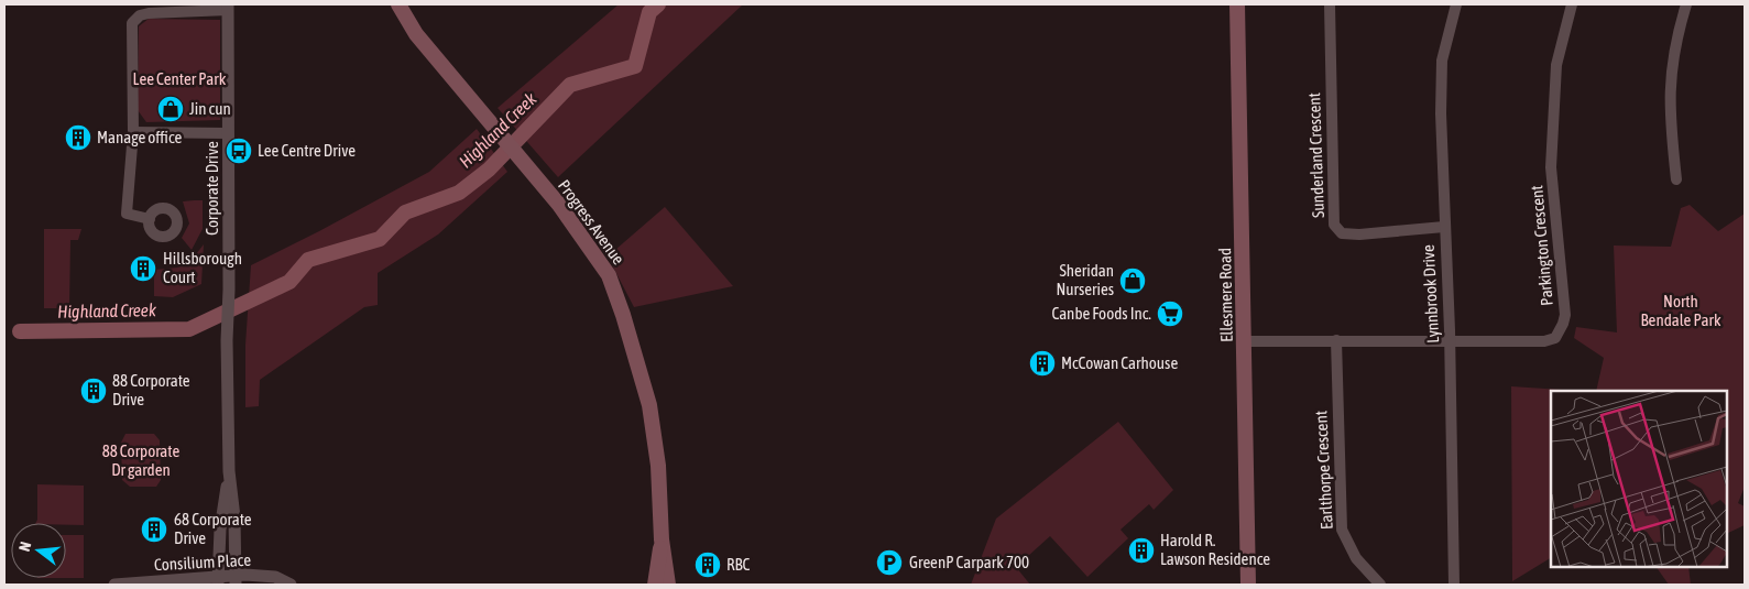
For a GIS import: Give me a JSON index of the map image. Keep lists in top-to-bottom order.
{
  "streets": {
    "main road": ["Progress Avenue", "Ellesmere Road"],
    "street": [
      "Sunderland Crescent",
      "Corporate Drive",
      "Parkington Crescent",
      "Lynnbrook Drive",
      "Earlthorpe Crescent",
      "Consilium Place"
    ]
  },
  "crossings": [
    ["Sunderland Crescent", "Lynnbrook Drive"],
    ["Corporate Drive", "Consilium Place"],
    ["Parkington Crescent", "Lynnbrook Drive"],
    ["Parkington Crescent", "Ellesmere Road"],
    ["Parkington Crescent", "Earlthorpe Crescent"]
  ],
  "water": ["Highland Creek"],
  "parks": ["Lee Center Park", "North Bendale Park", "88 Corporate Dr garden"],
  "places": {
    "shop": ["Jin cun", "Sheridan Nurseries"],
    "building": [
      "Manage office",
      "Hillsborough Court",
      "McCowan Carhouse",
      "88 Corporate Drive",
      "68 Corporate Drive",
      "Harold R. Lawson Residence",
      "RBC"
    ],
    "bus stop": ["Lee Centre Drive"],
    "supermarket": ["Canbe Foods Inc."],
    "parking": ["GreenP Carpark 700"]
  },
  "north": "left"
}
